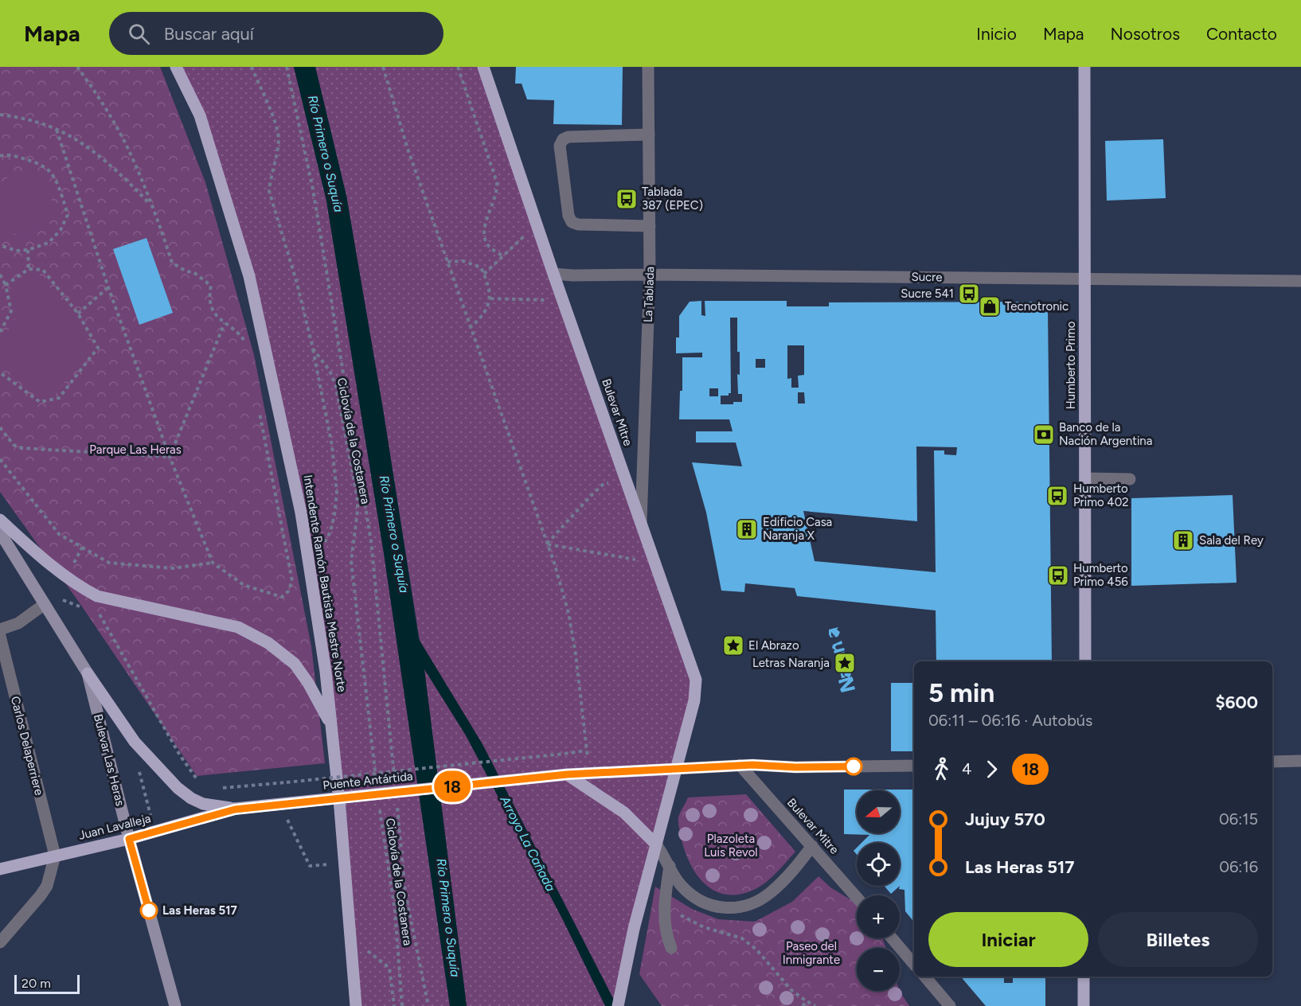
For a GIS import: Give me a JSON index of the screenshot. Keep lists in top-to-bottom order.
{
  "streets": {
    "main road": [
      "Humberto Primo",
      "Bulevar Mitre",
      "Intendente Ramón Bautista Mestre Norte",
      "Bulevar Las Heras",
      "Puente Antártida",
      "Juan Lavalleja"
    ],
    "street": ["Sucre", "La Tablada", "Carlos Delaperriere"],
    "path": ["Ciclovía de la Costanera"]
  },
  "crossings": [
    ["Sucre", "La Tablada"],
    ["Sucre", "Humberto Primo"],
    ["Sucre", "Bulevar Mitre"],
    ["La Tablada", "Bulevar Mitre"],
    ["Bulevar Mitre", "Puente Antártida"],
    ["Carlos Delaperriere", "Juan Lavalleja"],
    ["Bulevar Las Heras", "Juan Lavalleja"],
    ["Puente Antártida", "Juan Lavalleja"]
  ],
  "water": ["Río Primero o Suquía", "Arroyo La Cañada"],
  "parks": ["Parque Las Heras", "Plazoleta Luis Revol", "Paseo del Inmigrante"],
  "places": {
    "bus stop": [
      "Tablada 387 (EPEC)",
      "Sucre 541",
      "Humberto Primo 402",
      "Humberto Primo 456"
    ],
    "shop": ["Tecnotronic"],
    "bank": ["Banco de la Nación Argentina"],
    "building": ["Edificio Casa Naranja X", "Sala del Rey"],
    "place": ["El Abrazo", "Letras Naranja"],
    "other": ["Las Heras 517"]
  },
  "lines": ["bus line 18"],
  "scale_bar": "20 m",
  "north": "left",
  "page": {
    "header": "Mapa",
    "search": "Buscar aquí",
    "nav": [
      "Inicio",
      "Mapa",
      "Nosotros",
      "Contacto"
    ],
    "on_map": "18",
    "heading": ["5 min", "06:11 – 06:16 · Autobús", "$600"],
    "legs": ["4", "18"],
    "map_buttons": ["+", "−"],
    "list": [
      {
        "name": "Jujuy 570",
        "value": "06:15"
      },
      {
        "name": "Las Heras 517",
        "value": "06:16"
      }
    ],
    "buttons": ["Iniciar", "Billetes"],
    "scale": "20 m"
  }
}
